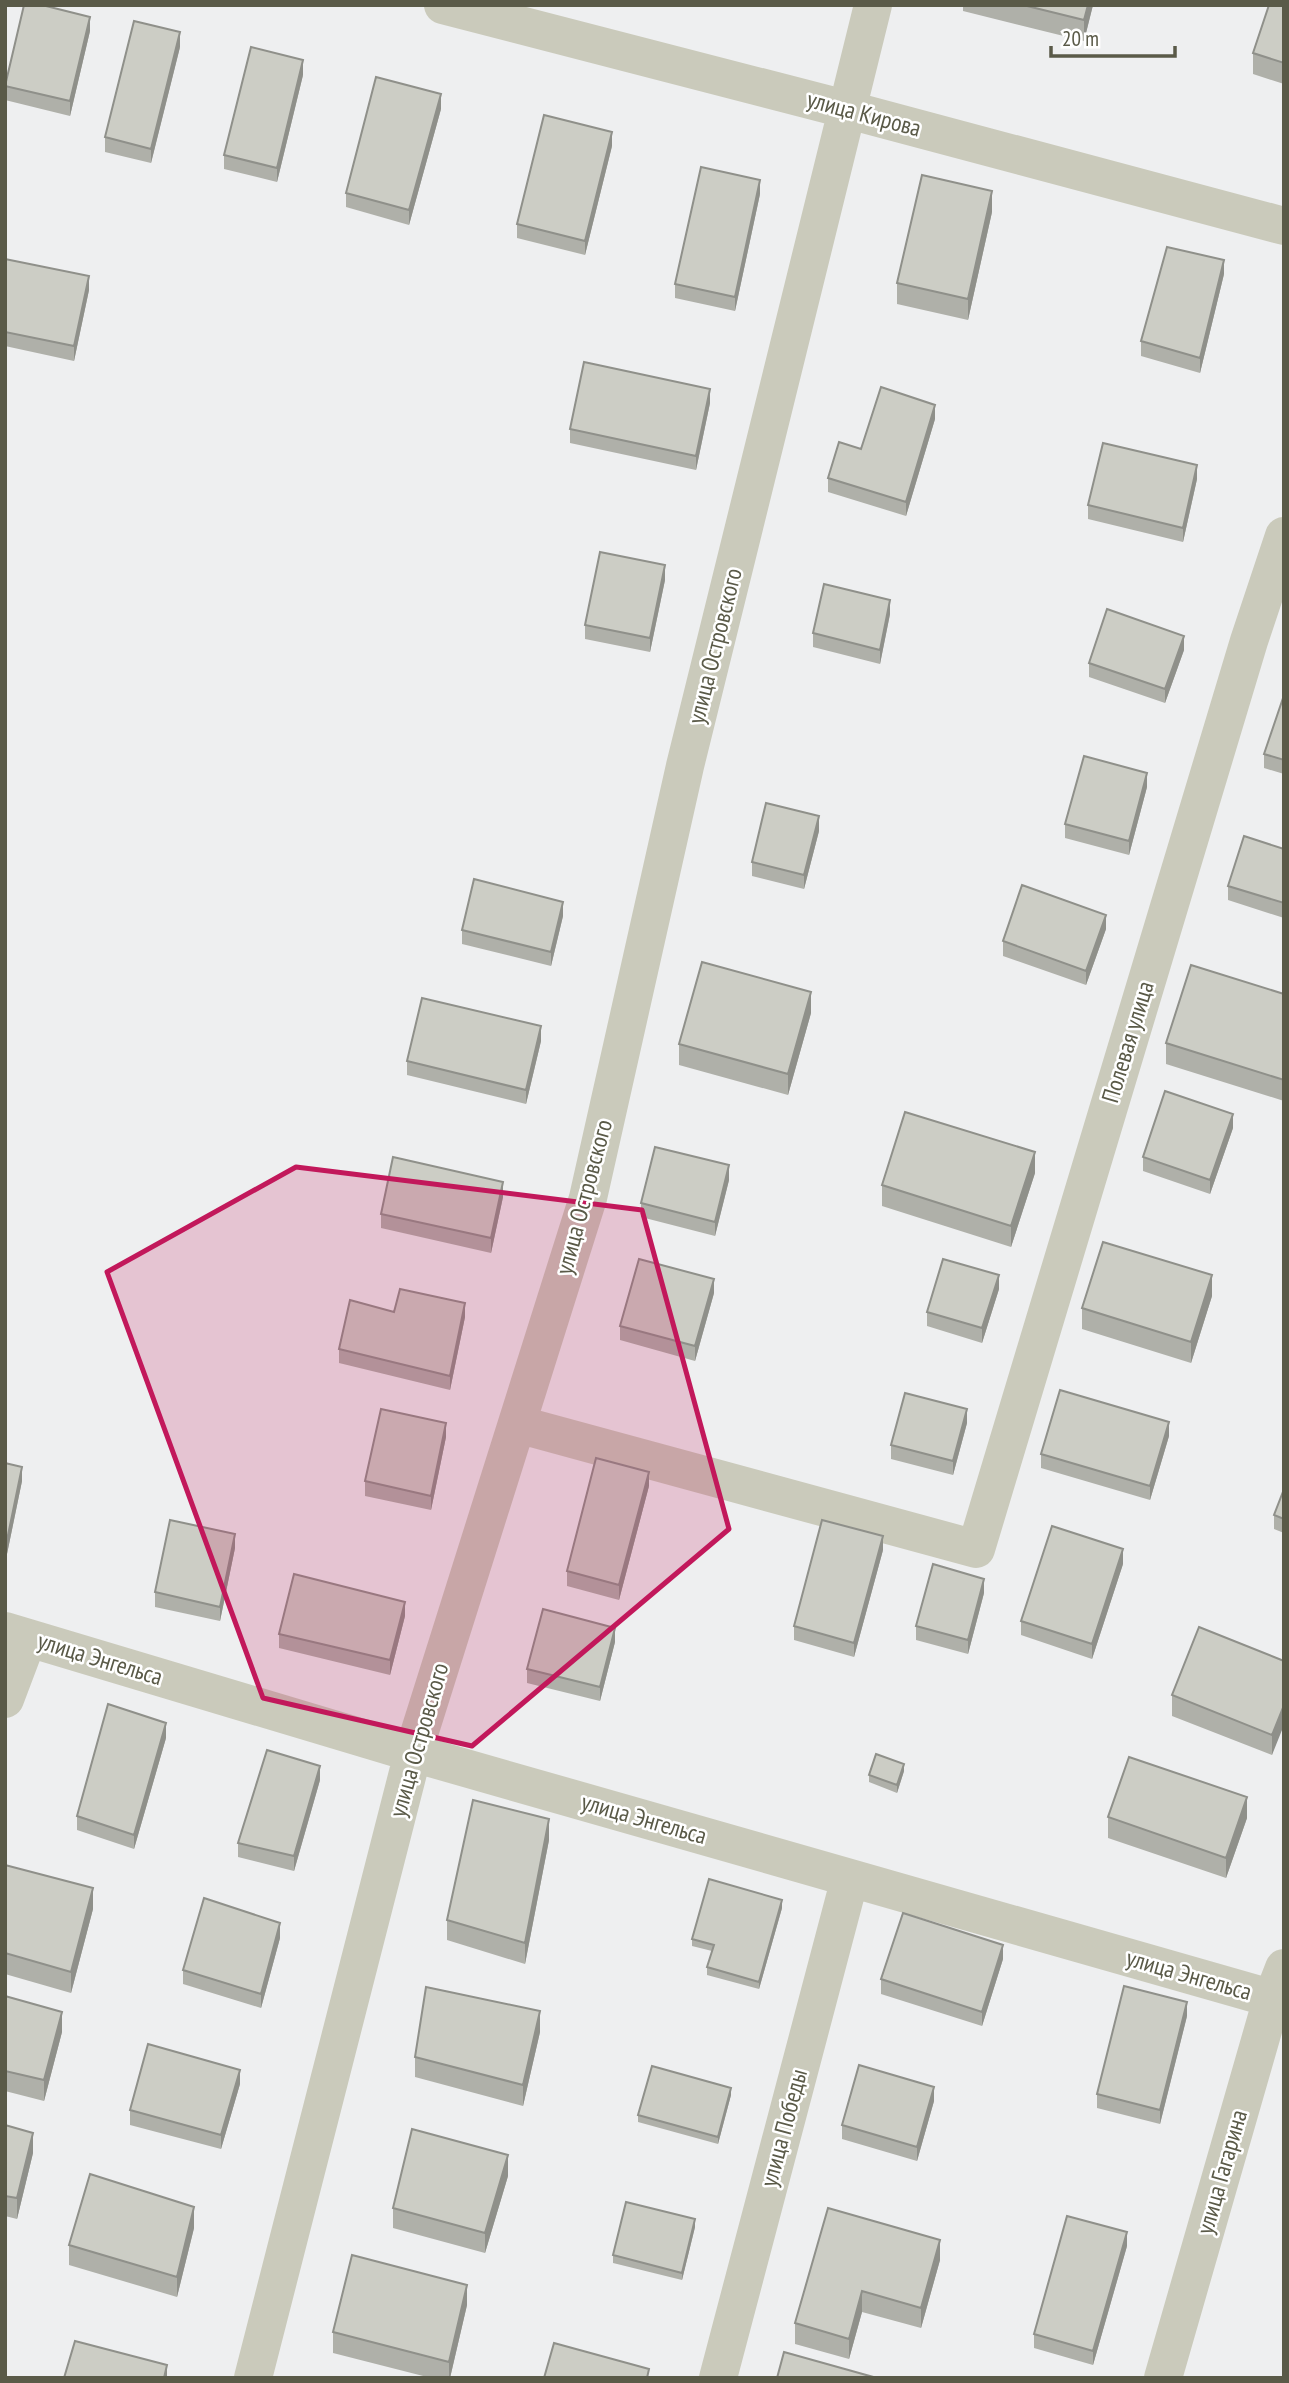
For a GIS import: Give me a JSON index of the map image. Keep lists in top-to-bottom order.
{
  "streets": {
    "street": [
      "улица Кирова",
      "улица Островского",
      "Полевая улица",
      "улица Энгельса",
      "улица Победы",
      "улица Гагарина"
    ]
  },
  "crossings": [
    ["улица Кирова", "улица Островского"],
    ["улица Островского", "Полевая улица"],
    ["улица Островского", "улица Энгельса"],
    ["улица Энгельса", "улица Победы"],
    ["улица Энгельса", "улица Гагарина"]
  ],
  "scale_bar": "20 m"
}
